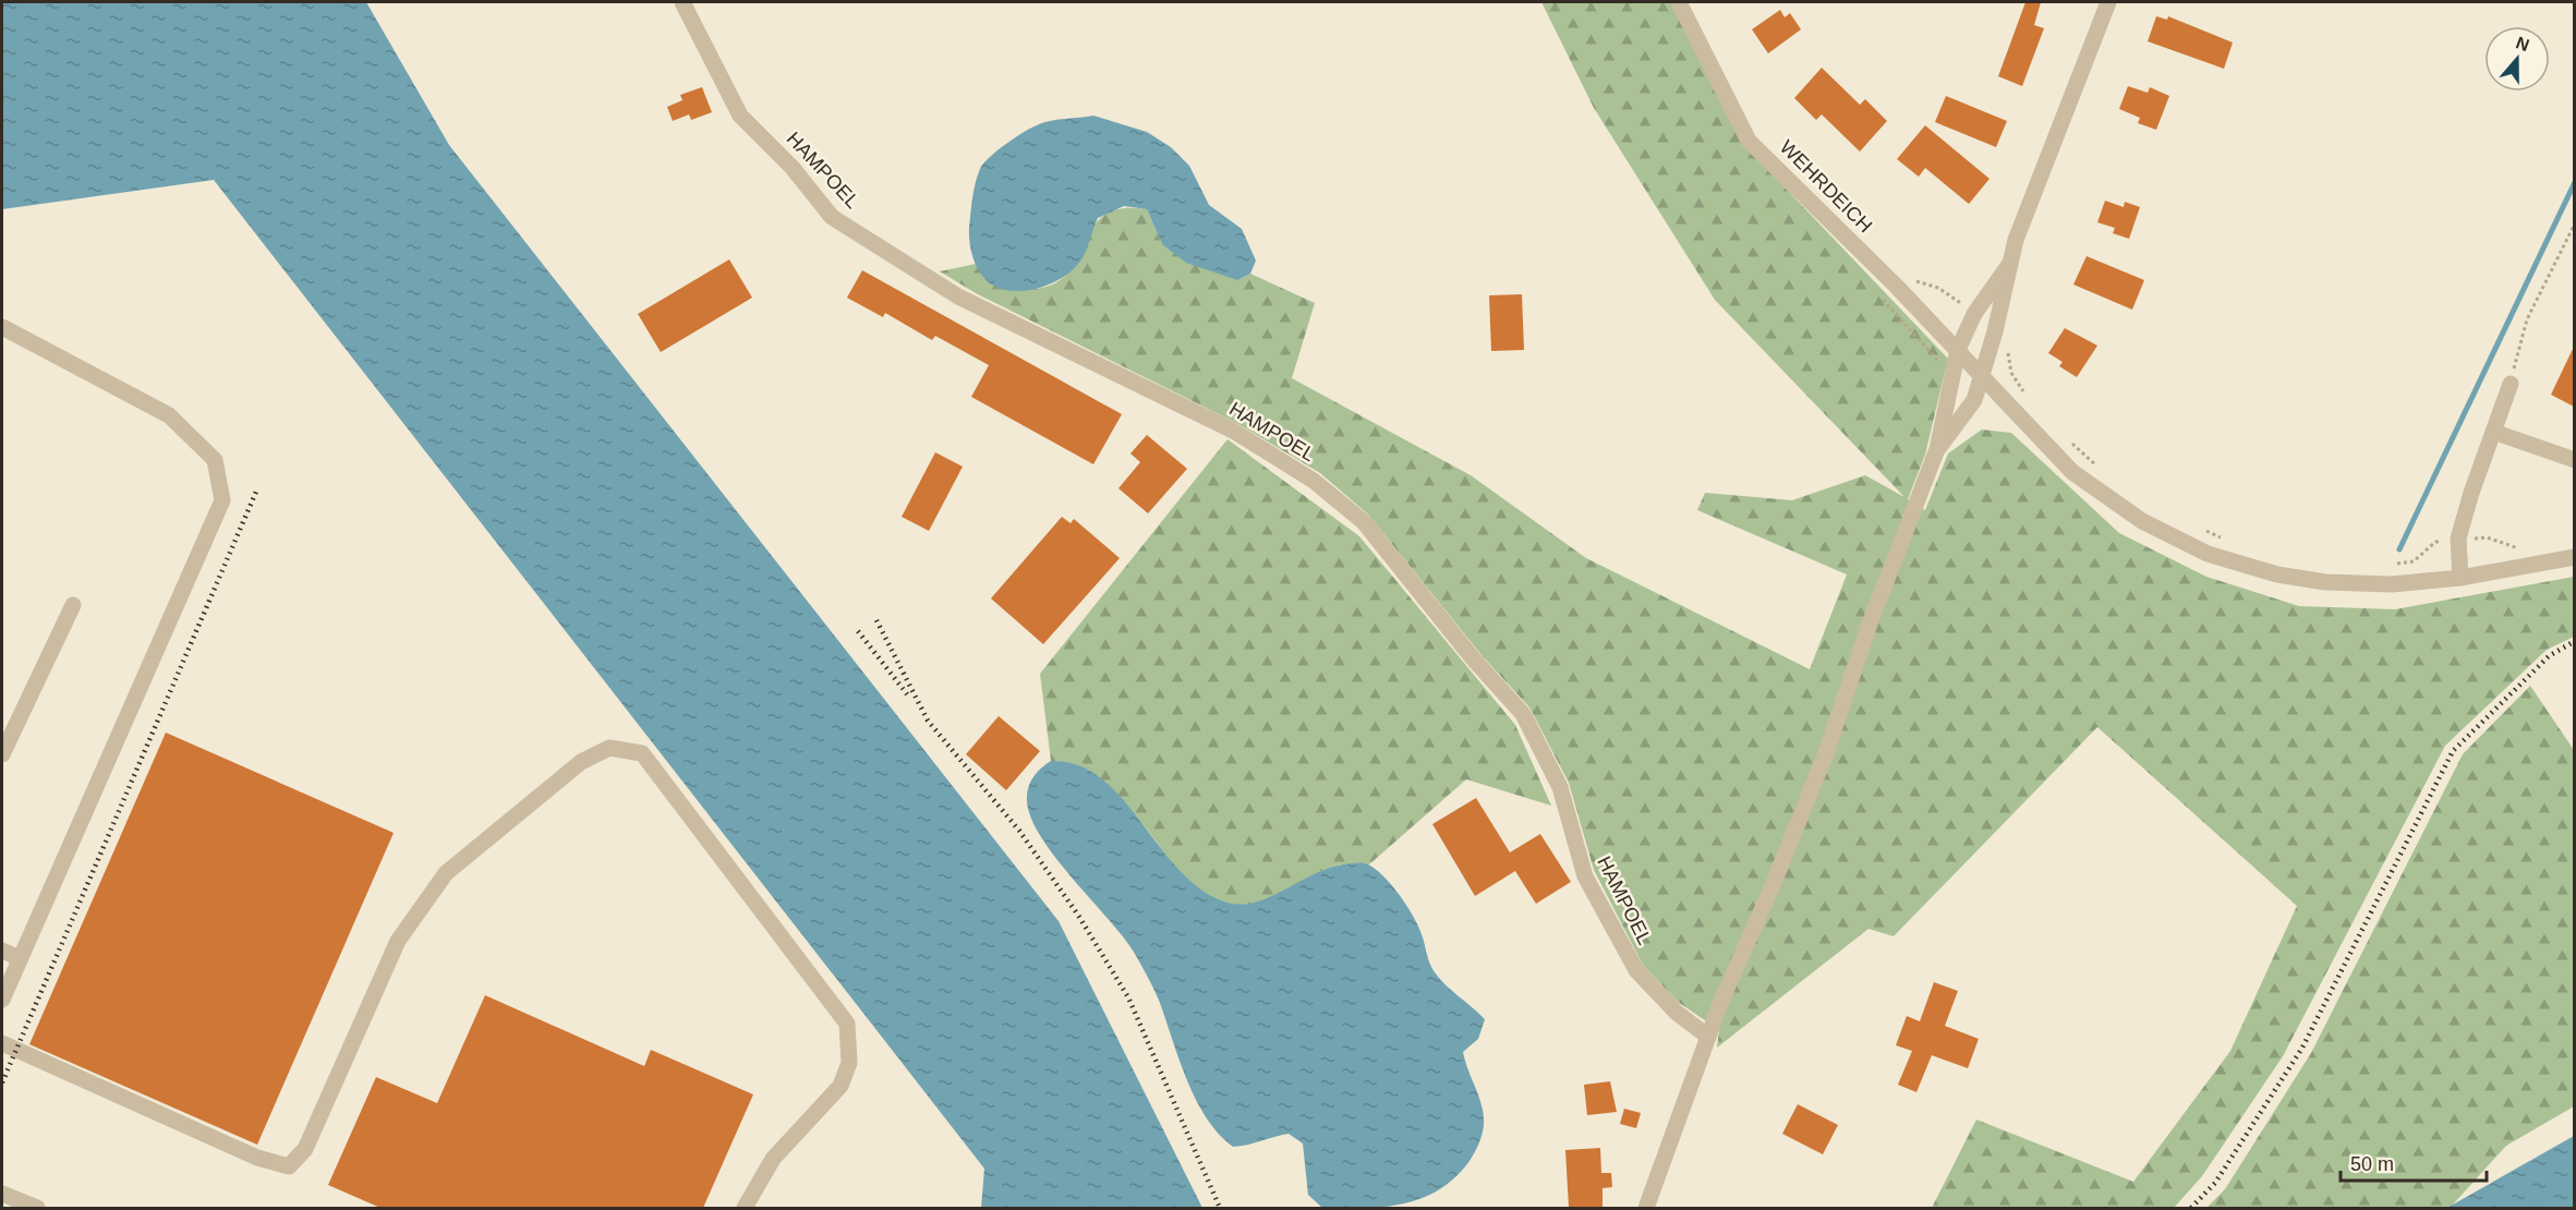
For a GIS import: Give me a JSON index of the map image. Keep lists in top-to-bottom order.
{
  "streets": {
    "street": ["HAMPOEL", "WEHRDEICH"]
  },
  "scale_bar": "50 m",
  "north": "top"
}
